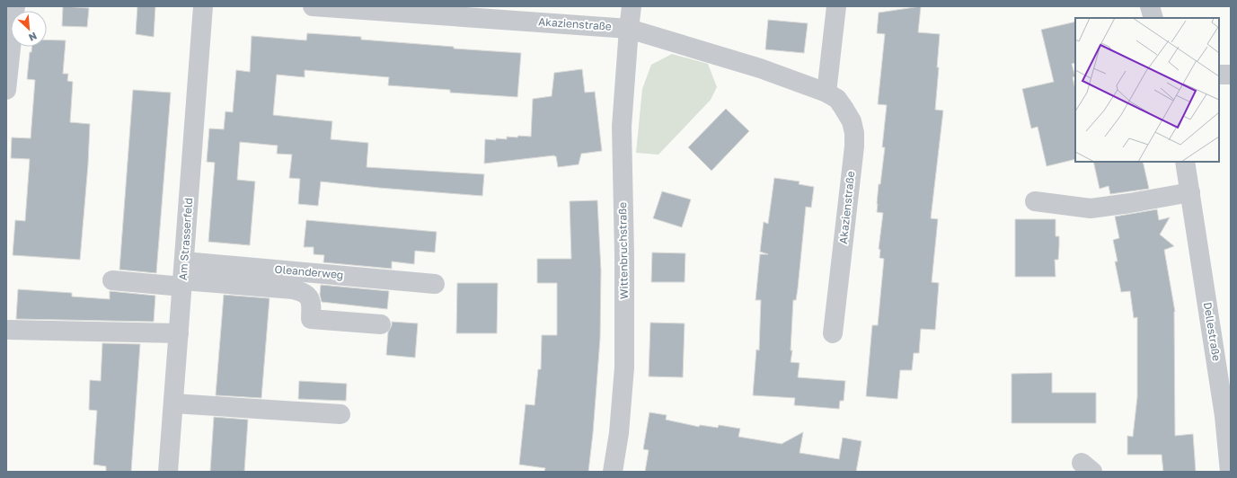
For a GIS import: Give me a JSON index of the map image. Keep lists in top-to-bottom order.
{
  "streets": {
    "street": [
      "Akazienstraße",
      "Am Strasserfeld",
      "Wittenbruchstraße",
      "Oleanderweg",
      "Dellestraße"
    ]
  },
  "crossings": [
    ["Akazienstraße", "Wittenbruchstraße"],
    ["Am Strasserfeld", "Oleanderweg"]
  ],
  "north": "bottom right"
}
